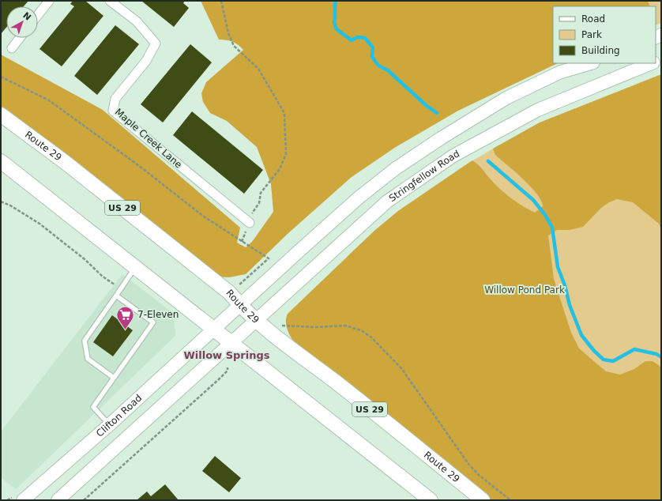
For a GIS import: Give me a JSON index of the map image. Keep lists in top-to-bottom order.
{
  "streets": {
    "main road": [
      "Route 29",
      "Stringfellow Road",
      "US 29",
      "Clifton Road"
    ],
    "street": ["Maple Creek Lane"]
  },
  "crossings": [
    ["Route 29", "Stringfellow Road"]
  ],
  "districts": ["Willow Springs"],
  "parks": ["Willow Pond Park"],
  "places": {
    "supermarket": ["7-Eleven"]
  },
  "legend": ["Road", "Park", "Building"],
  "north": "top right"
}
